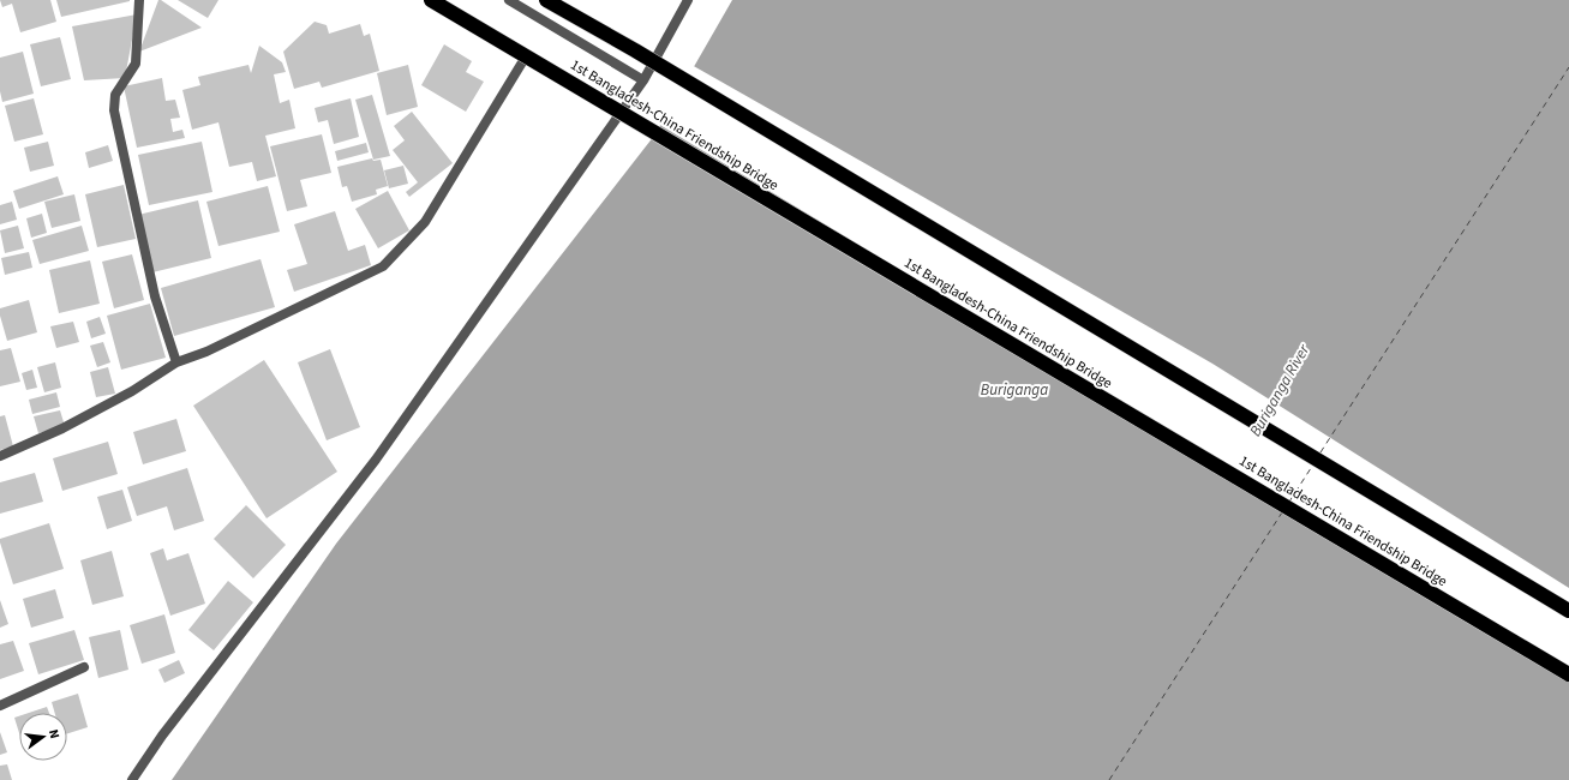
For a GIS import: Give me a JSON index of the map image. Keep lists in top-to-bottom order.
{
  "streets": {
    "highway": ["1st Bangladesh-China Friendship Bridge"]
  },
  "water": ["Buriganga", "Buriganga River"],
  "north": "right"
}
